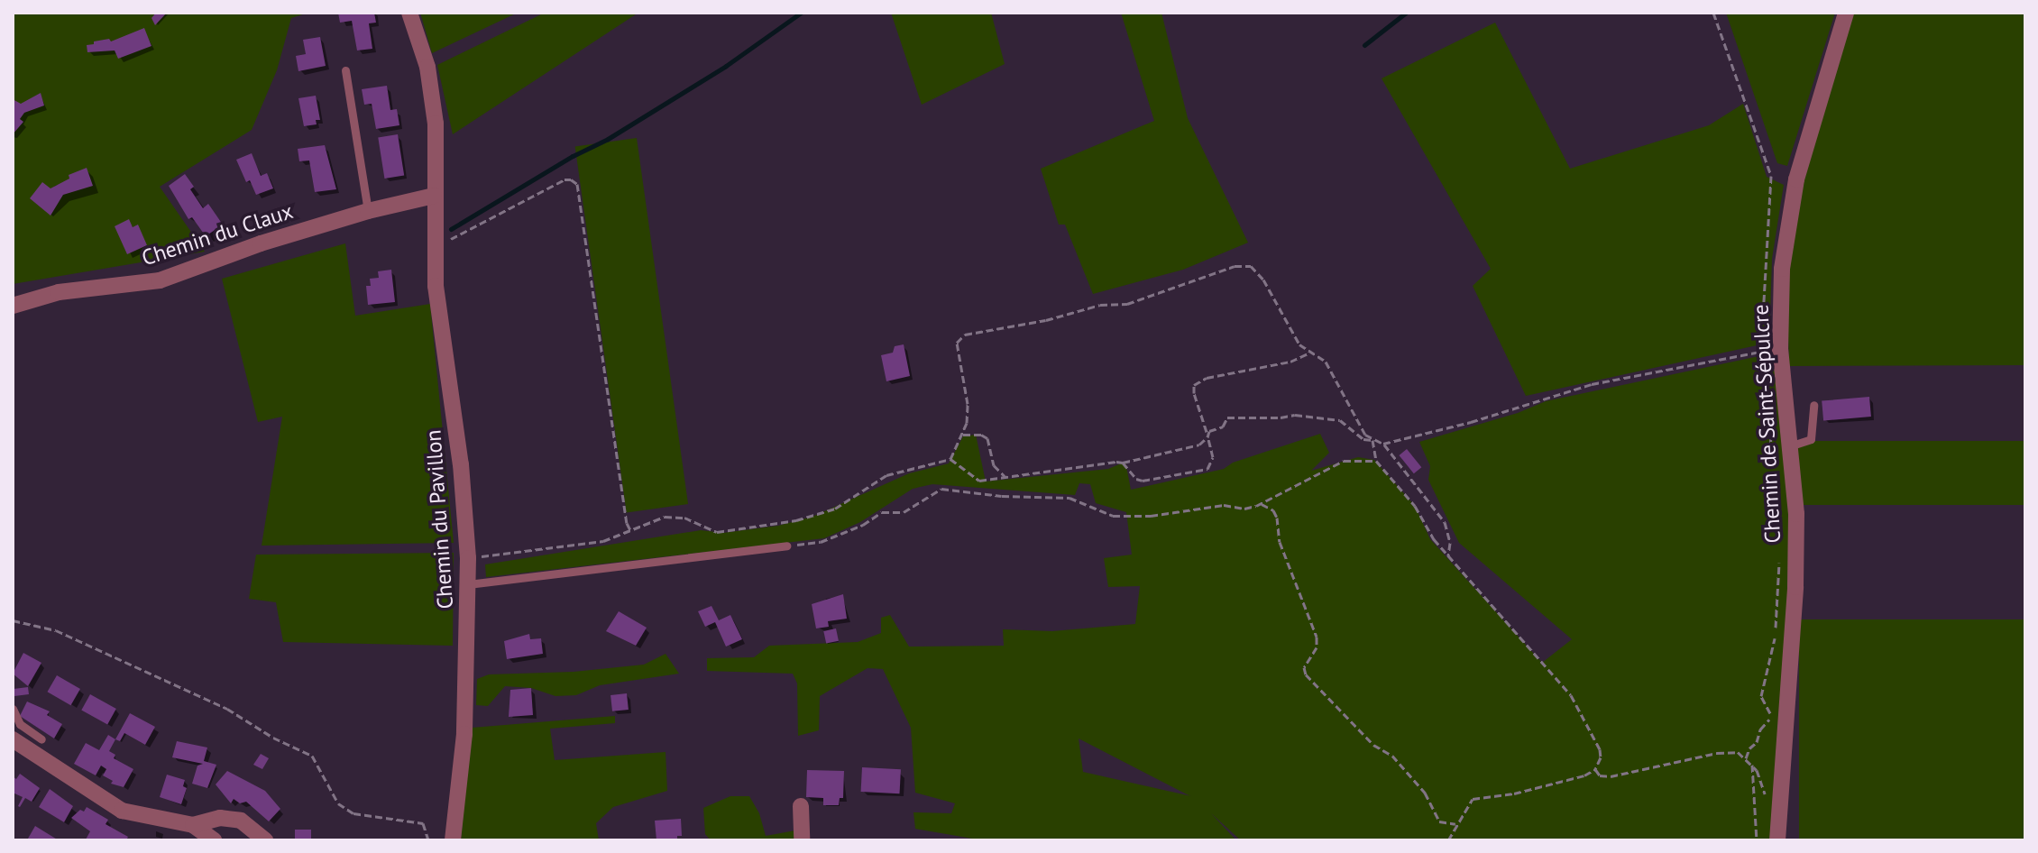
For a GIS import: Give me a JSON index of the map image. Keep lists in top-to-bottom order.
{
  "streets": {
    "street": ["Chemin du Claux", "Chemin de Saint-Sépulcre", "Chemin du Pavillon"]
  },
  "crossings": [
    ["Chemin du Claux", "Chemin du Pavillon"]
  ]
}
